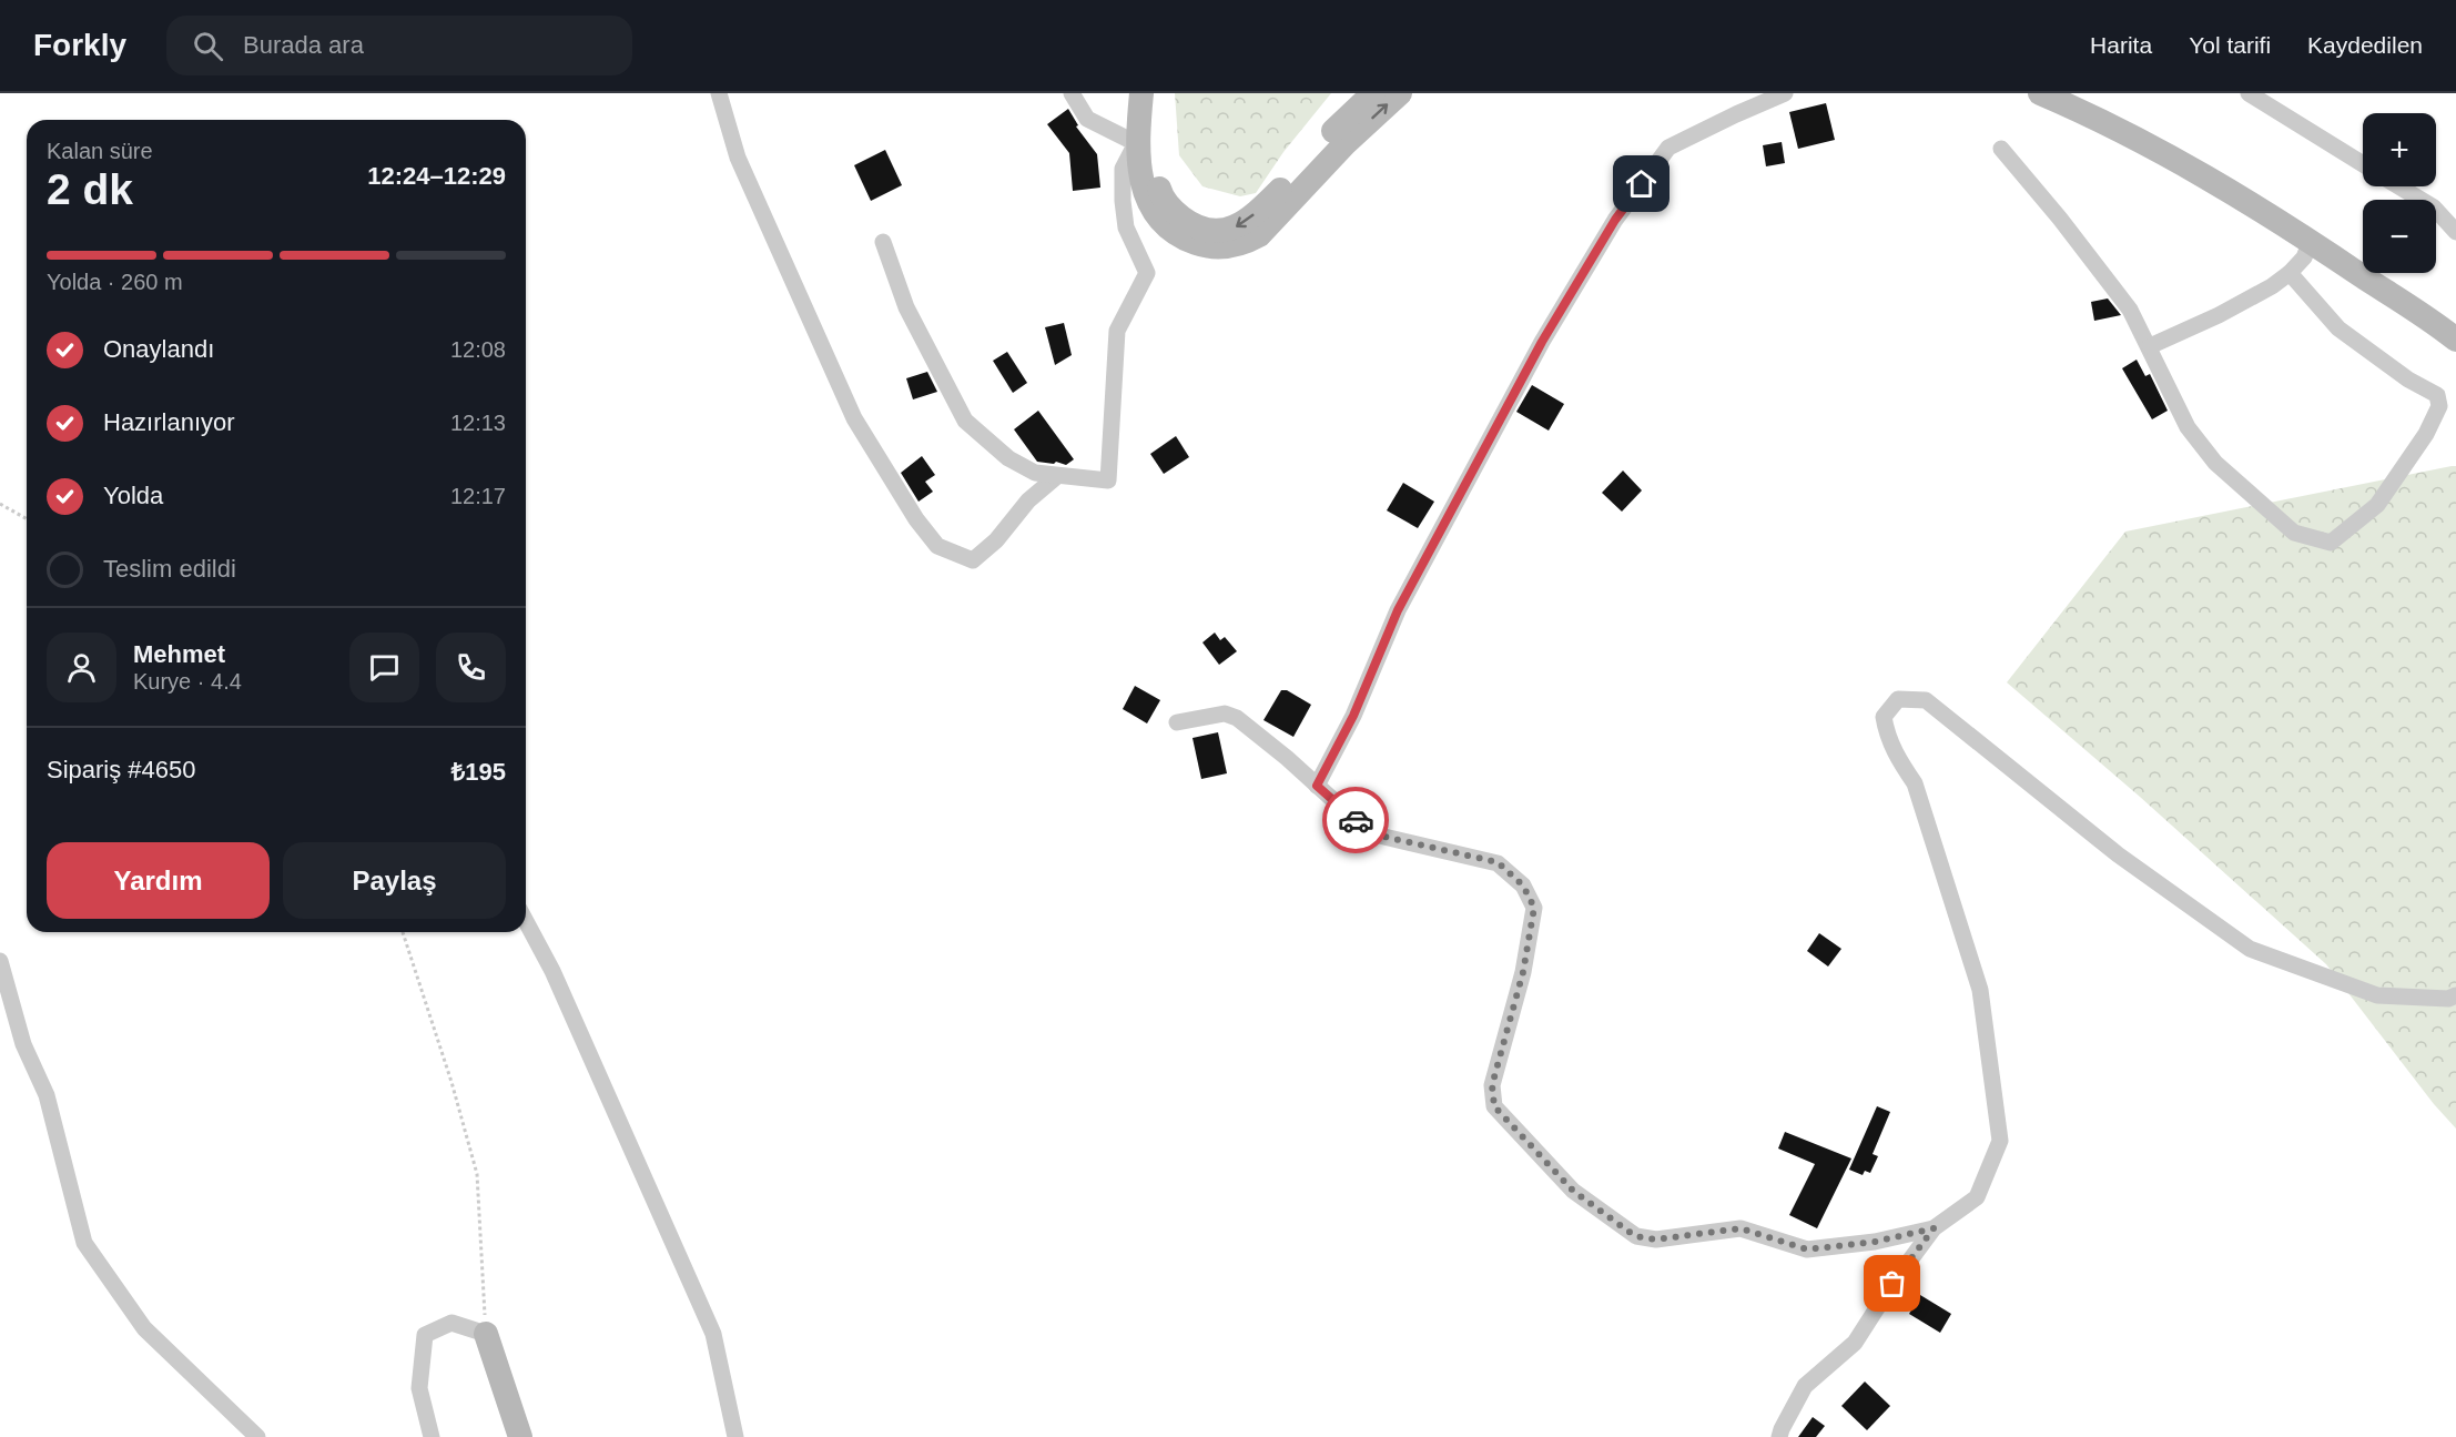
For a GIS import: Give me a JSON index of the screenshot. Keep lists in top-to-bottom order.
{
  "page": {
    "header": "Forkly",
    "search": "Burada ara",
    "nav": ["Harita", "Yol tarifi", "Kaydedilen"],
    "map_buttons": ["+", "−"],
    "heading": ["2 dk", "Kalan süre", "12:24–12:29"],
    "panel": [
      "Mehmet",
      "Kurye · 4.4",
      "Sipariş #4650",
      "₺195"
    ],
    "bar": "Yolda · 260 m",
    "list": [
      ["Onaylandı", "12:08"],
      ["Hazırlanıyor", "12:13"],
      ["Yolda", "12:17"],
      "Teslim edildi"
    ],
    "buttons": ["Yardım", "Paylaş"]
  }
}
